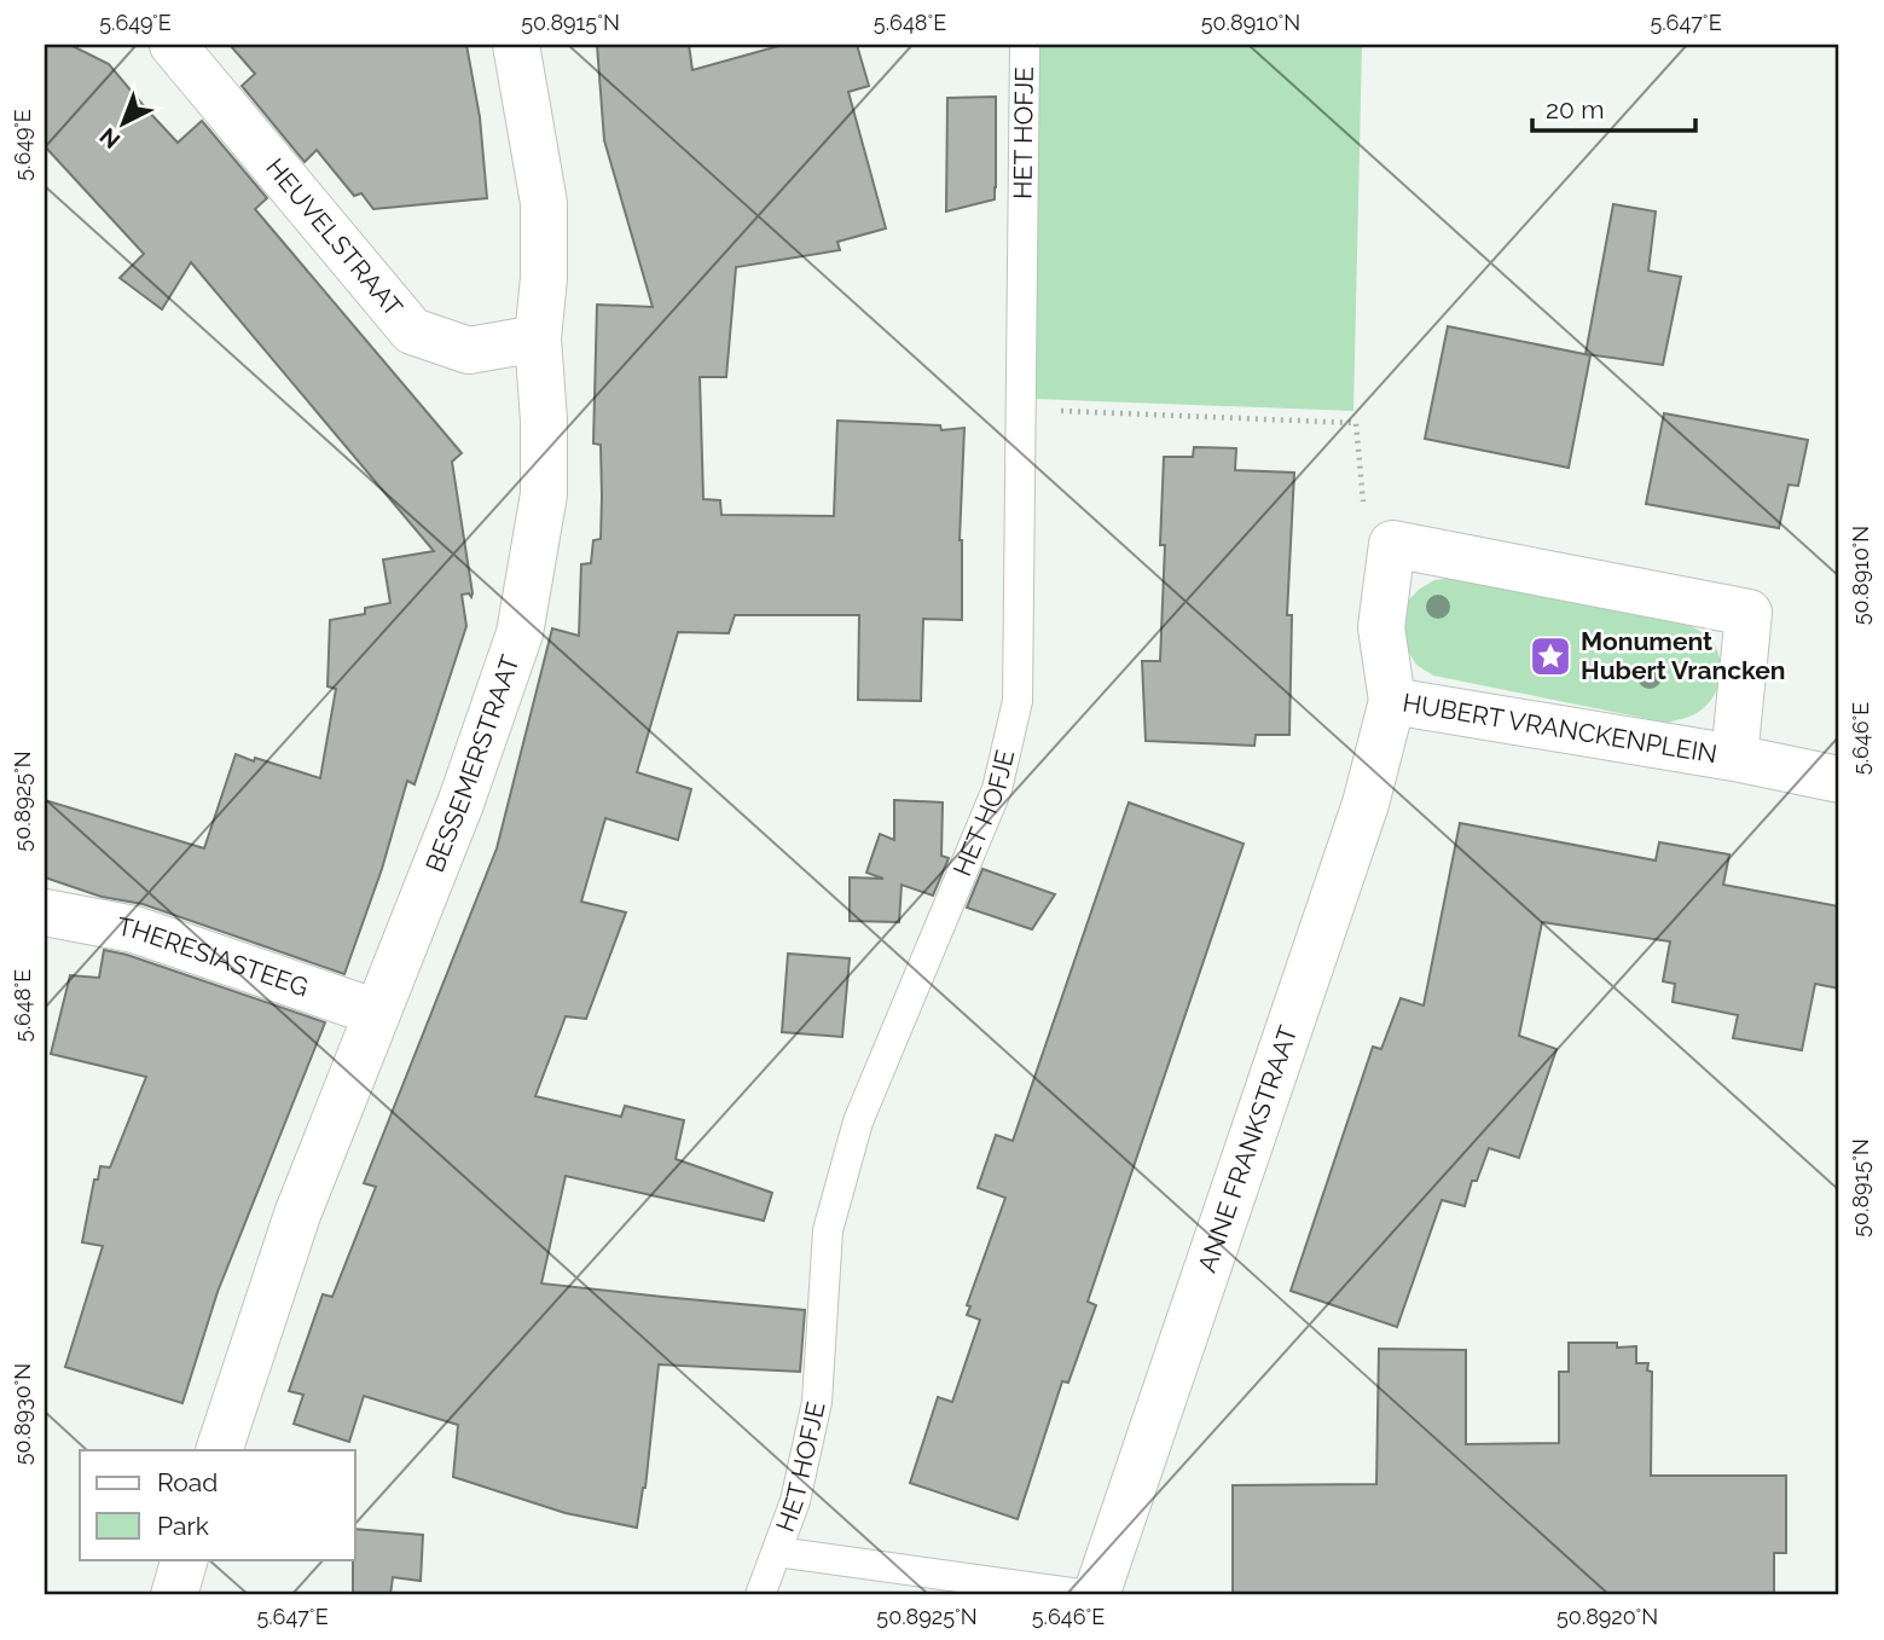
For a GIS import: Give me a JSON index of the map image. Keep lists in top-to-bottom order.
{
  "streets": {
    "street": [
      "HEUVELSTRAAT",
      "HUBERT VRANCKENPLEIN",
      "BESSEMERSTRAAT",
      "THERESIASTEEG",
      "ANNE FRANKSTRAAT"
    ],
    "lane": ["HET HOFJE"]
  },
  "crossings": [
    ["HEUVELSTRAAT", "BESSEMERSTRAAT"],
    ["HUBERT VRANCKENPLEIN", "ANNE FRANKSTRAAT"],
    ["BESSEMERSTRAAT", "THERESIASTEEG"]
  ],
  "places": {
    "place": ["Monument Hubert Vrancken"]
  },
  "legend": ["Road", "Park"],
  "scale_bar": "20 m",
  "north": "bottom left",
  "coordinates": [
    "5.649°E",
    "50.8915°N",
    "5.648°E",
    "50.8910°N",
    "5.647°E",
    "5.646°E",
    "50.8925°N",
    "50.8930°N",
    "50.8920°N"
  ]
}
